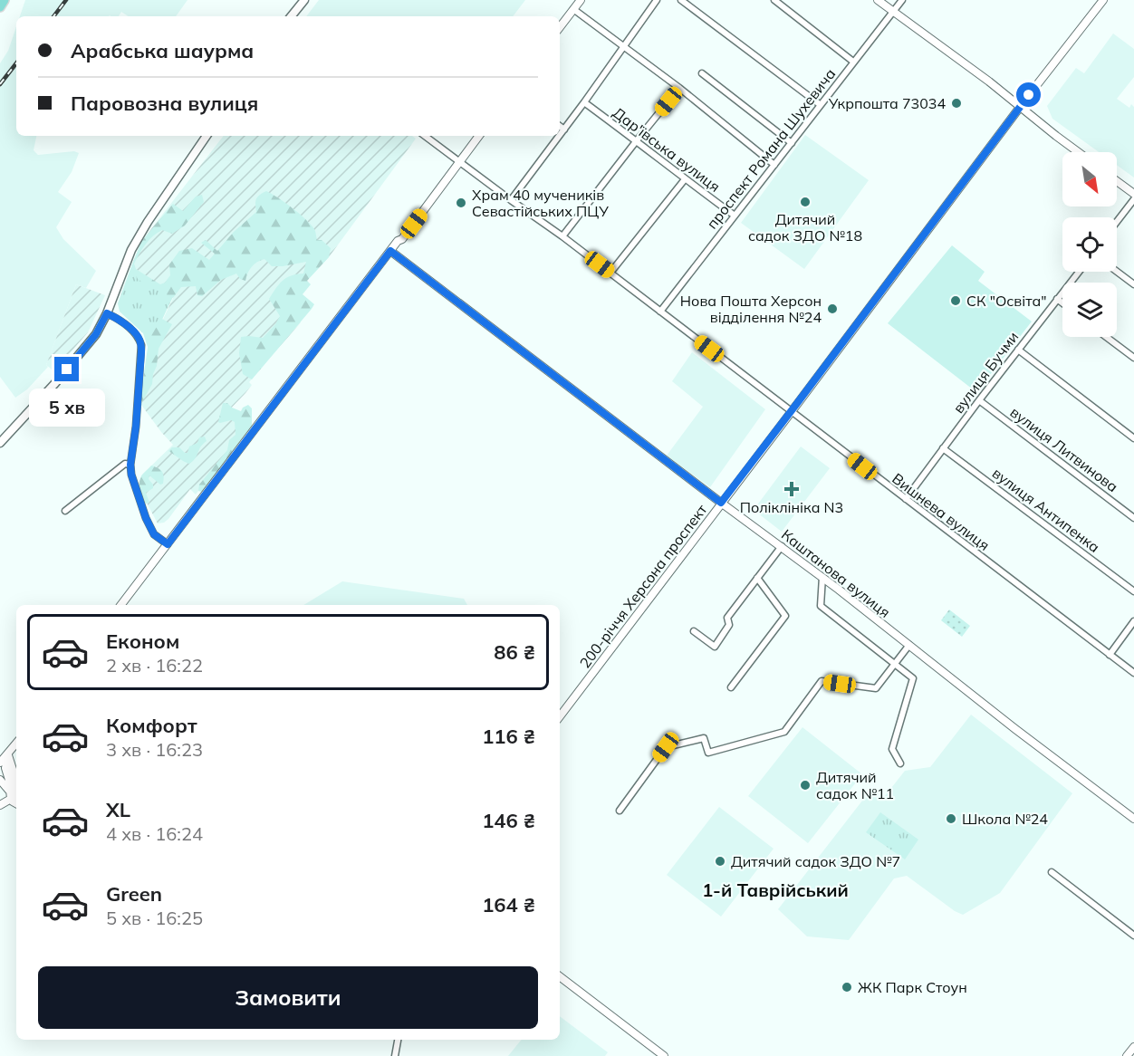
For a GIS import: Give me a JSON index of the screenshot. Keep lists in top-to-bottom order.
{
  "streets": {
    "street": [
      "проспект Романа Шухевича",
      "Дар'ївська вулиця",
      "вулиця Бучми",
      "вулиця Литвинова",
      "вулиця Антипенка",
      "Вишнева вулиця",
      "Каштанова вулиця",
      "200-річчя Херсона проспект"
    ]
  },
  "crossings": [
    ["проспект Романа Шухевича", "Дар'ївська вулиця"],
    ["проспект Романа Шухевича", "Вишнева вулиця"],
    ["вулиця Бучми", "вулиця Литвинова"],
    ["вулиця Бучми", "вулиця Антипенка"],
    ["вулиця Бучми", "Вишнева вулиця"],
    ["Вишнева вулиця", "200-річчя Херсона проспект"],
    ["Каштанова вулиця", "200-річчя Херсона проспект"]
  ],
  "districts": ["1-й Таврійський"],
  "places": {
    "other": [
      "Укрпошта 73034",
      "Дитячий садок ЗДО №18",
      "Храм 40 мучеників Севастійських ПЦУ",
      "СК \"Освіта\"",
      "Нова Пошта Херсон відділення №24",
      "Дитячий садок №11",
      "Школа №24",
      "Дитячий садок ЗДО №7",
      "ЖК Парк Стоун"
    ],
    "health": ["Поліклініка N3"]
  },
  "north": "bottom right",
  "page": {
    "banner": ["Арабська шаурма", "Паровозна вулиця"],
    "bubble": "5 хв",
    "list": [
      {
        "name": "Економ",
        "note": "2 хв · 16:22",
        "value": "86 ₴"
      },
      {
        "name": "Комфорт",
        "note": "3 хв · 16:23",
        "value": "116 ₴"
      },
      {
        "name": "XL",
        "note": "4 хв · 16:24",
        "value": "146 ₴"
      },
      {
        "name": "Green",
        "note": "5 хв · 16:25",
        "value": "164 ₴"
      }
    ],
    "buttons": "Замовити"
  }
}
